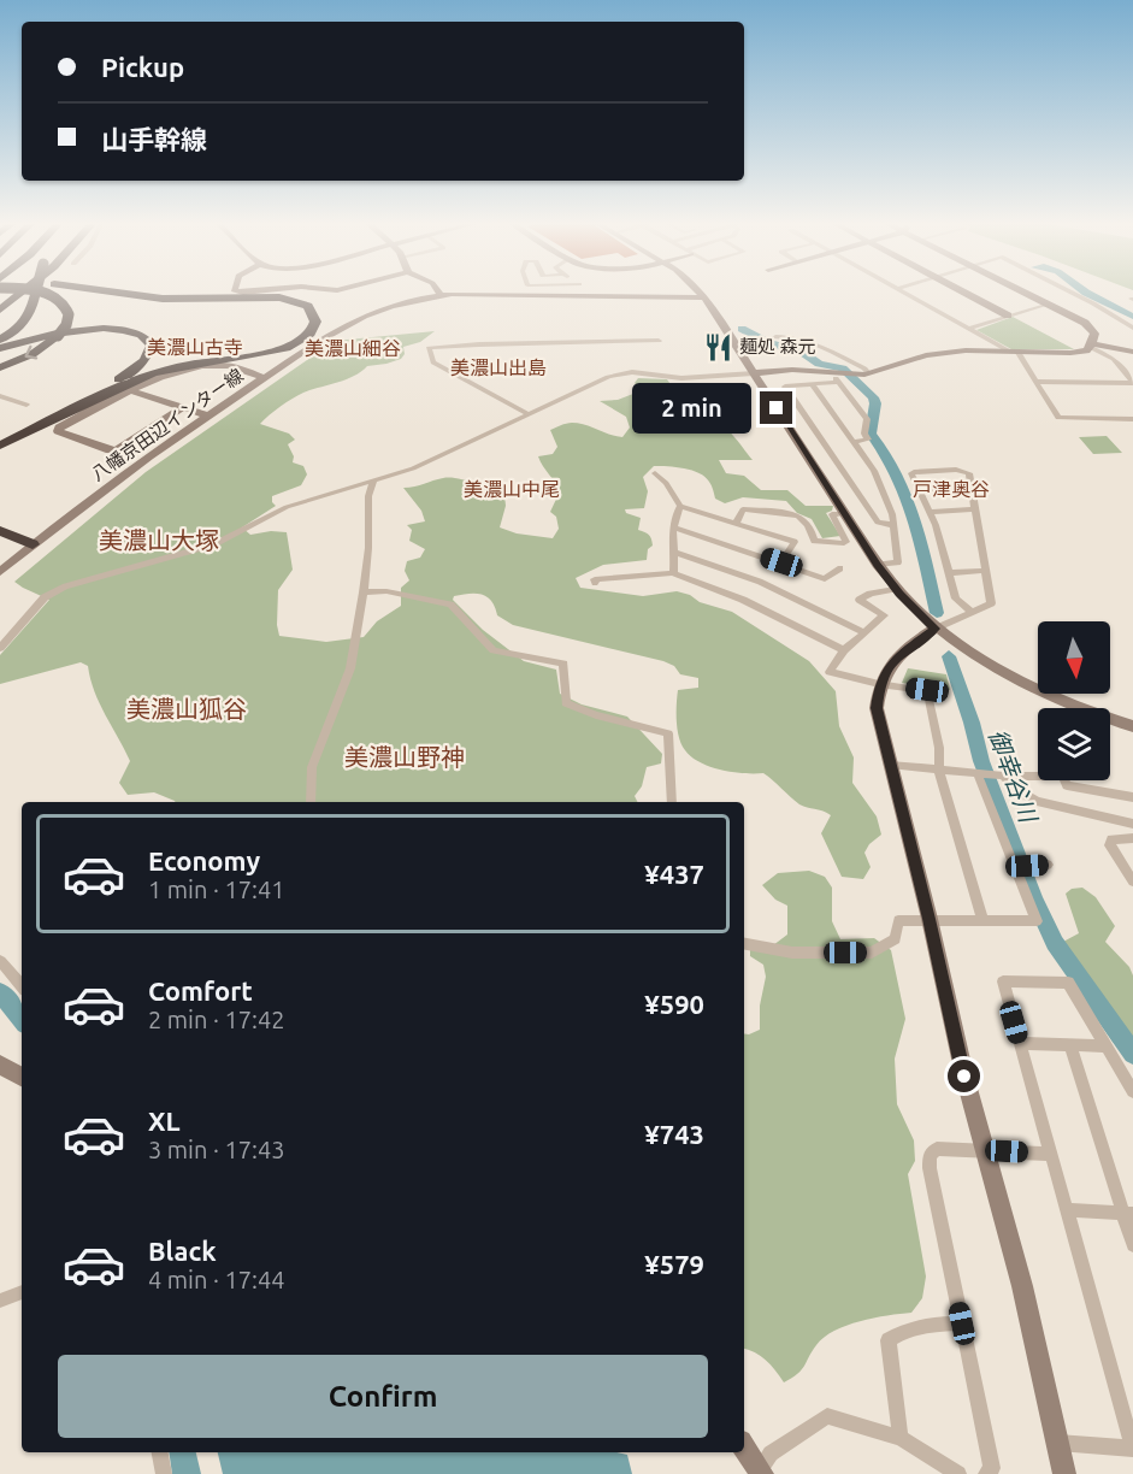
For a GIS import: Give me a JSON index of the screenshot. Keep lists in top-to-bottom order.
{
  "streets": {
    "street": ["八幡京田辺インター線"]
  },
  "districts": [
    "美濃山古寺",
    "美濃山細谷",
    "美濃山出島",
    "美濃山中尾",
    "戸津奥谷",
    "美濃山大塚",
    "美濃山狐谷",
    "美濃山野神"
  ],
  "water": ["御幸谷川"],
  "places": {
    "restaurant": ["麺処 森元"]
  },
  "north": "bottom",
  "page": {
    "banner": ["Pickup", "山手幹線"],
    "bubble": "2 min",
    "list": [
      {
        "name": "Economy",
        "note": "1 min · 17:41",
        "value": "¥437"
      },
      {
        "name": "Comfort",
        "note": "2 min · 17:42",
        "value": "¥590"
      },
      {
        "name": "XL",
        "note": "3 min · 17:43",
        "value": "¥743"
      },
      {
        "name": "Black",
        "note": "4 min · 17:44",
        "value": "¥579"
      }
    ],
    "buttons": "Confirm"
  }
}
